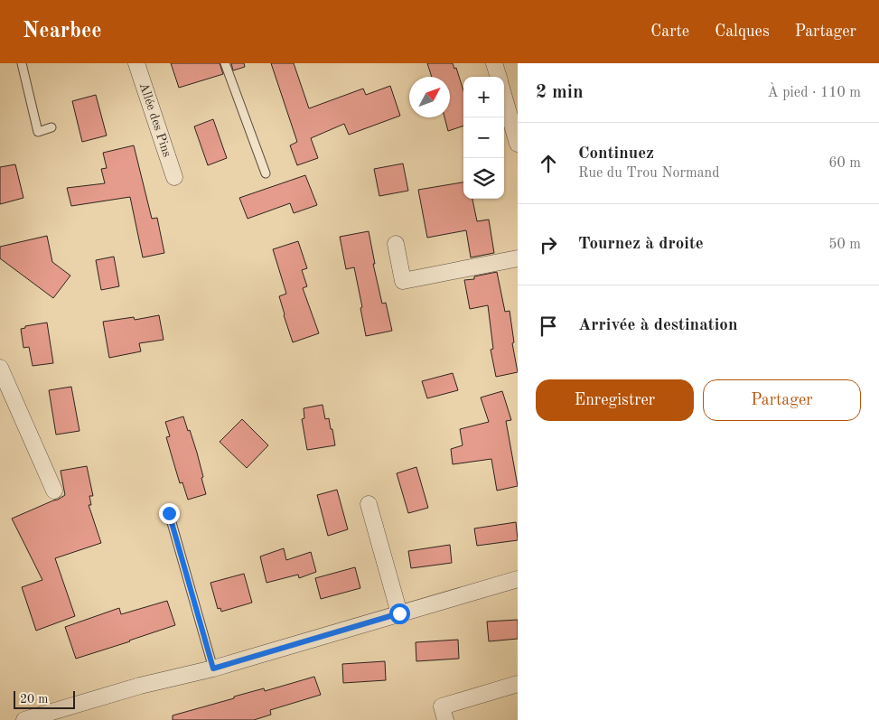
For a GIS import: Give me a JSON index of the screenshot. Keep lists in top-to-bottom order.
{
  "streets": {
    "street": ["Allée des Pins"]
  },
  "scale_bar": "20 m",
  "north": "top right",
  "page": {
    "header": "Nearbee",
    "nav": ["Carte", "Calques", "Partager"],
    "heading": ["2 min", "À pied · 110 m"],
    "map_buttons": ["+", "−"],
    "list": [
      ["Continuez", "Rue du Trou Normand", "60 m"],
      ["Tournez à droite", "50 m"],
      "Arrivée à destination"
    ],
    "buttons": ["Enregistrer", "Partager"],
    "scale": "20 m"
  }
}
